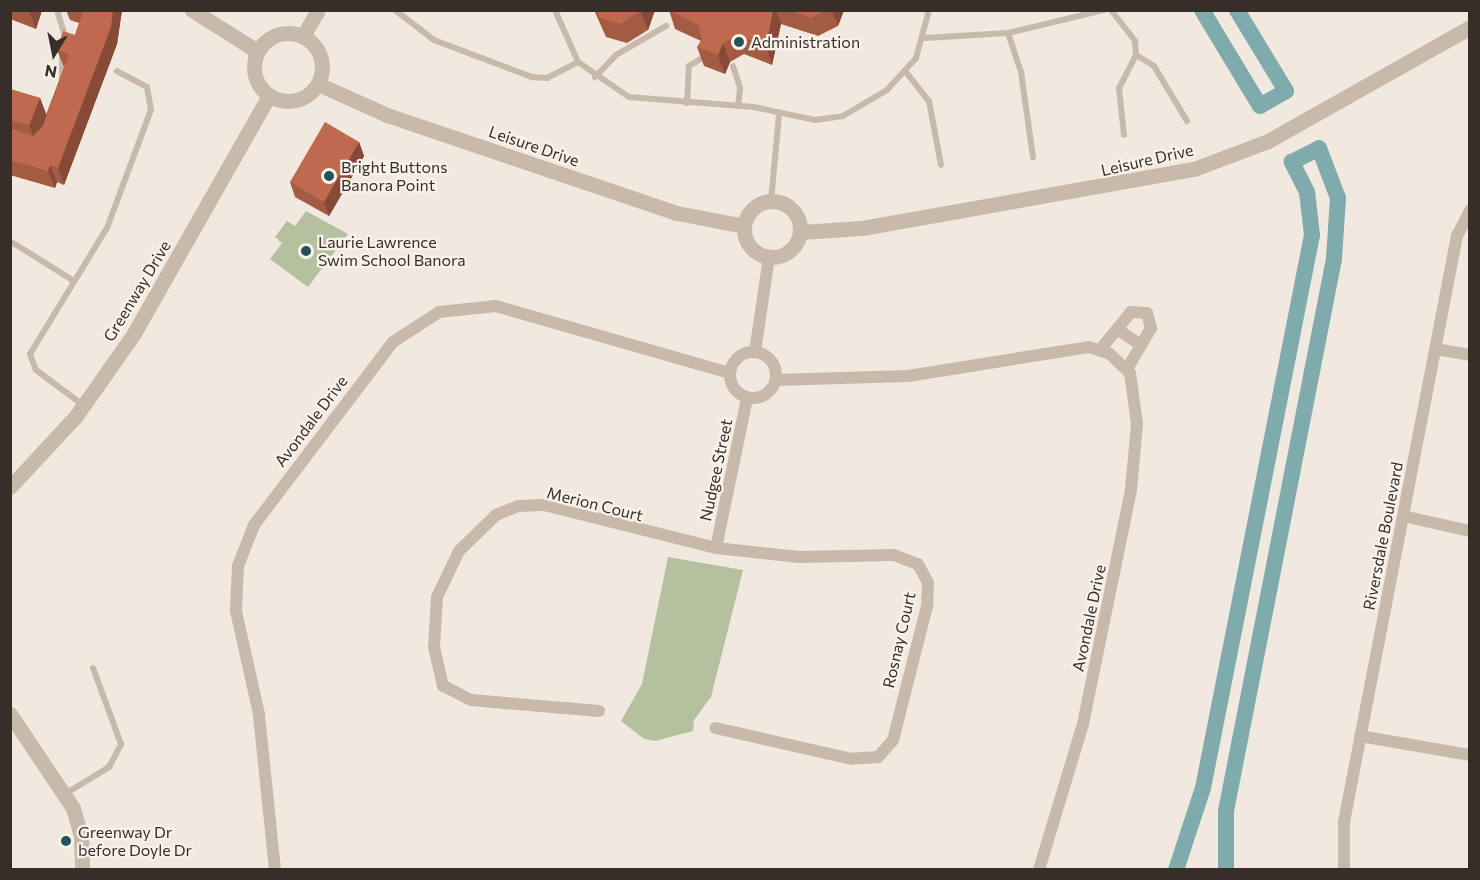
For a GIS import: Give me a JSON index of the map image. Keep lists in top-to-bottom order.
{
  "streets": {
    "street": [
      "Leisure Drive",
      "Greenway Drive",
      "Avondale Drive",
      "Nudgee Street",
      "Merion Court",
      "Riversdale Boulevard",
      "Rosnay Court"
    ]
  },
  "crossings": [
    ["Leisure Drive", "Greenway Drive"],
    ["Avondale Drive", "Nudgee Street"],
    ["Nudgee Street", "Merion Court"],
    ["Nudgee Street", "Rosnay Court"],
    ["Merion Court", "Rosnay Court"]
  ],
  "places": [
    "Administration",
    "Bright Buttons Banora Point",
    "Laurie Lawrence Swim School Banora",
    "Greenway Dr before Doyle Dr"
  ],
  "north": "bottom"
}
